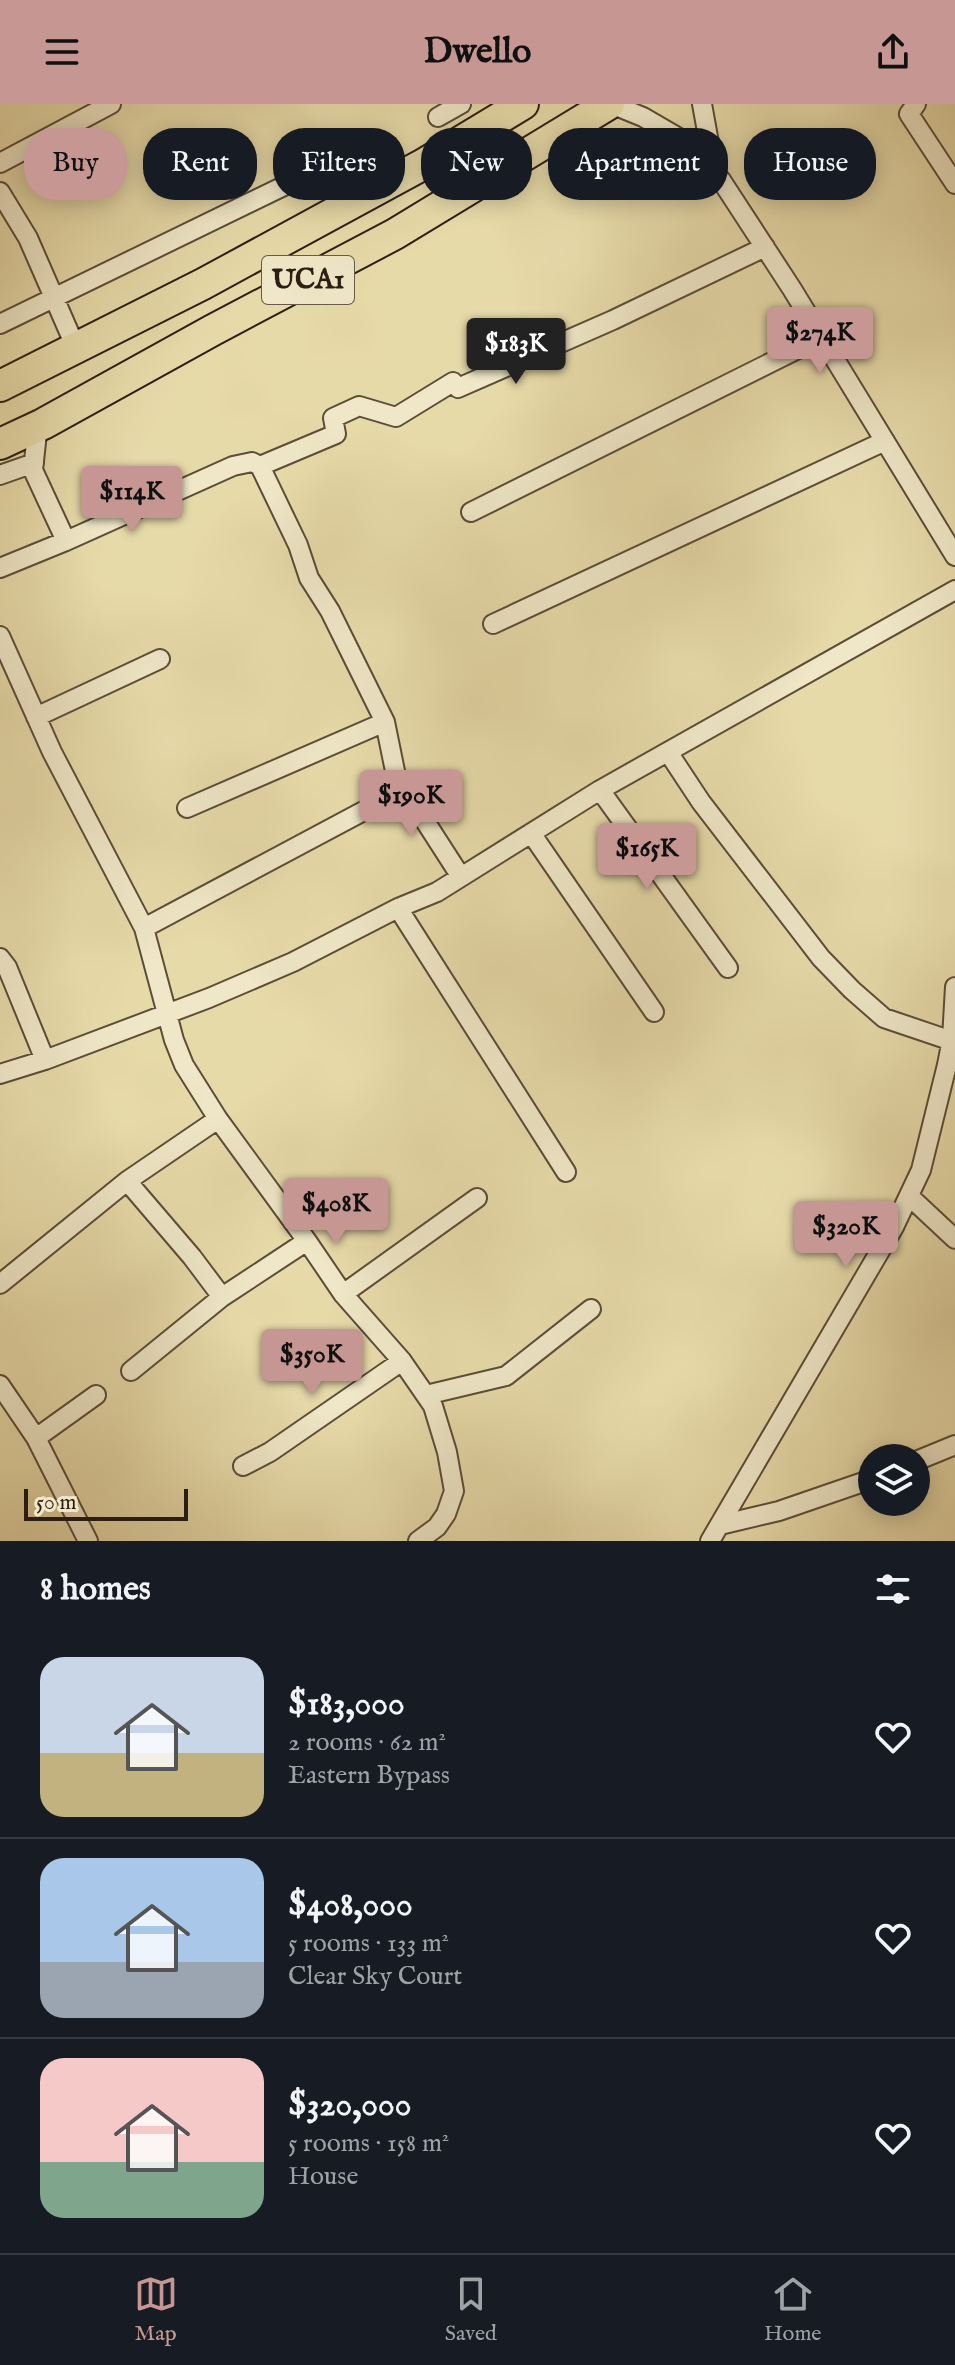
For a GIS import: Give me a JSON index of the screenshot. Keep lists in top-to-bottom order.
{
  "streets": {
    "main road": ["UCA1"]
  },
  "scale_bar": "50 m",
  "page": {
    "header": "Dwello",
    "chip": [
      "Buy",
      "Rent",
      "Filters",
      "New",
      "Apartment",
      "House"
    ],
    "price": [
      "$274K",
      "$183K",
      "$114K",
      "$190K",
      "$165K",
      "$408K",
      "$320K",
      "$350K"
    ],
    "scale": "50 m",
    "heading": "8 homes",
    "list": [
      {
        "name": "$183,000",
        "note": "2 rooms · 62 m² · Eastern Bypass"
      },
      {
        "name": "$408,000",
        "note": "5 rooms · 133 m² · Clear Sky Court"
      },
      {
        "name": "$320,000",
        "note": "5 rooms · 158 m² · House"
      }
    ],
    "tabs": ["Map", "Saved", "Home"]
  }
}
